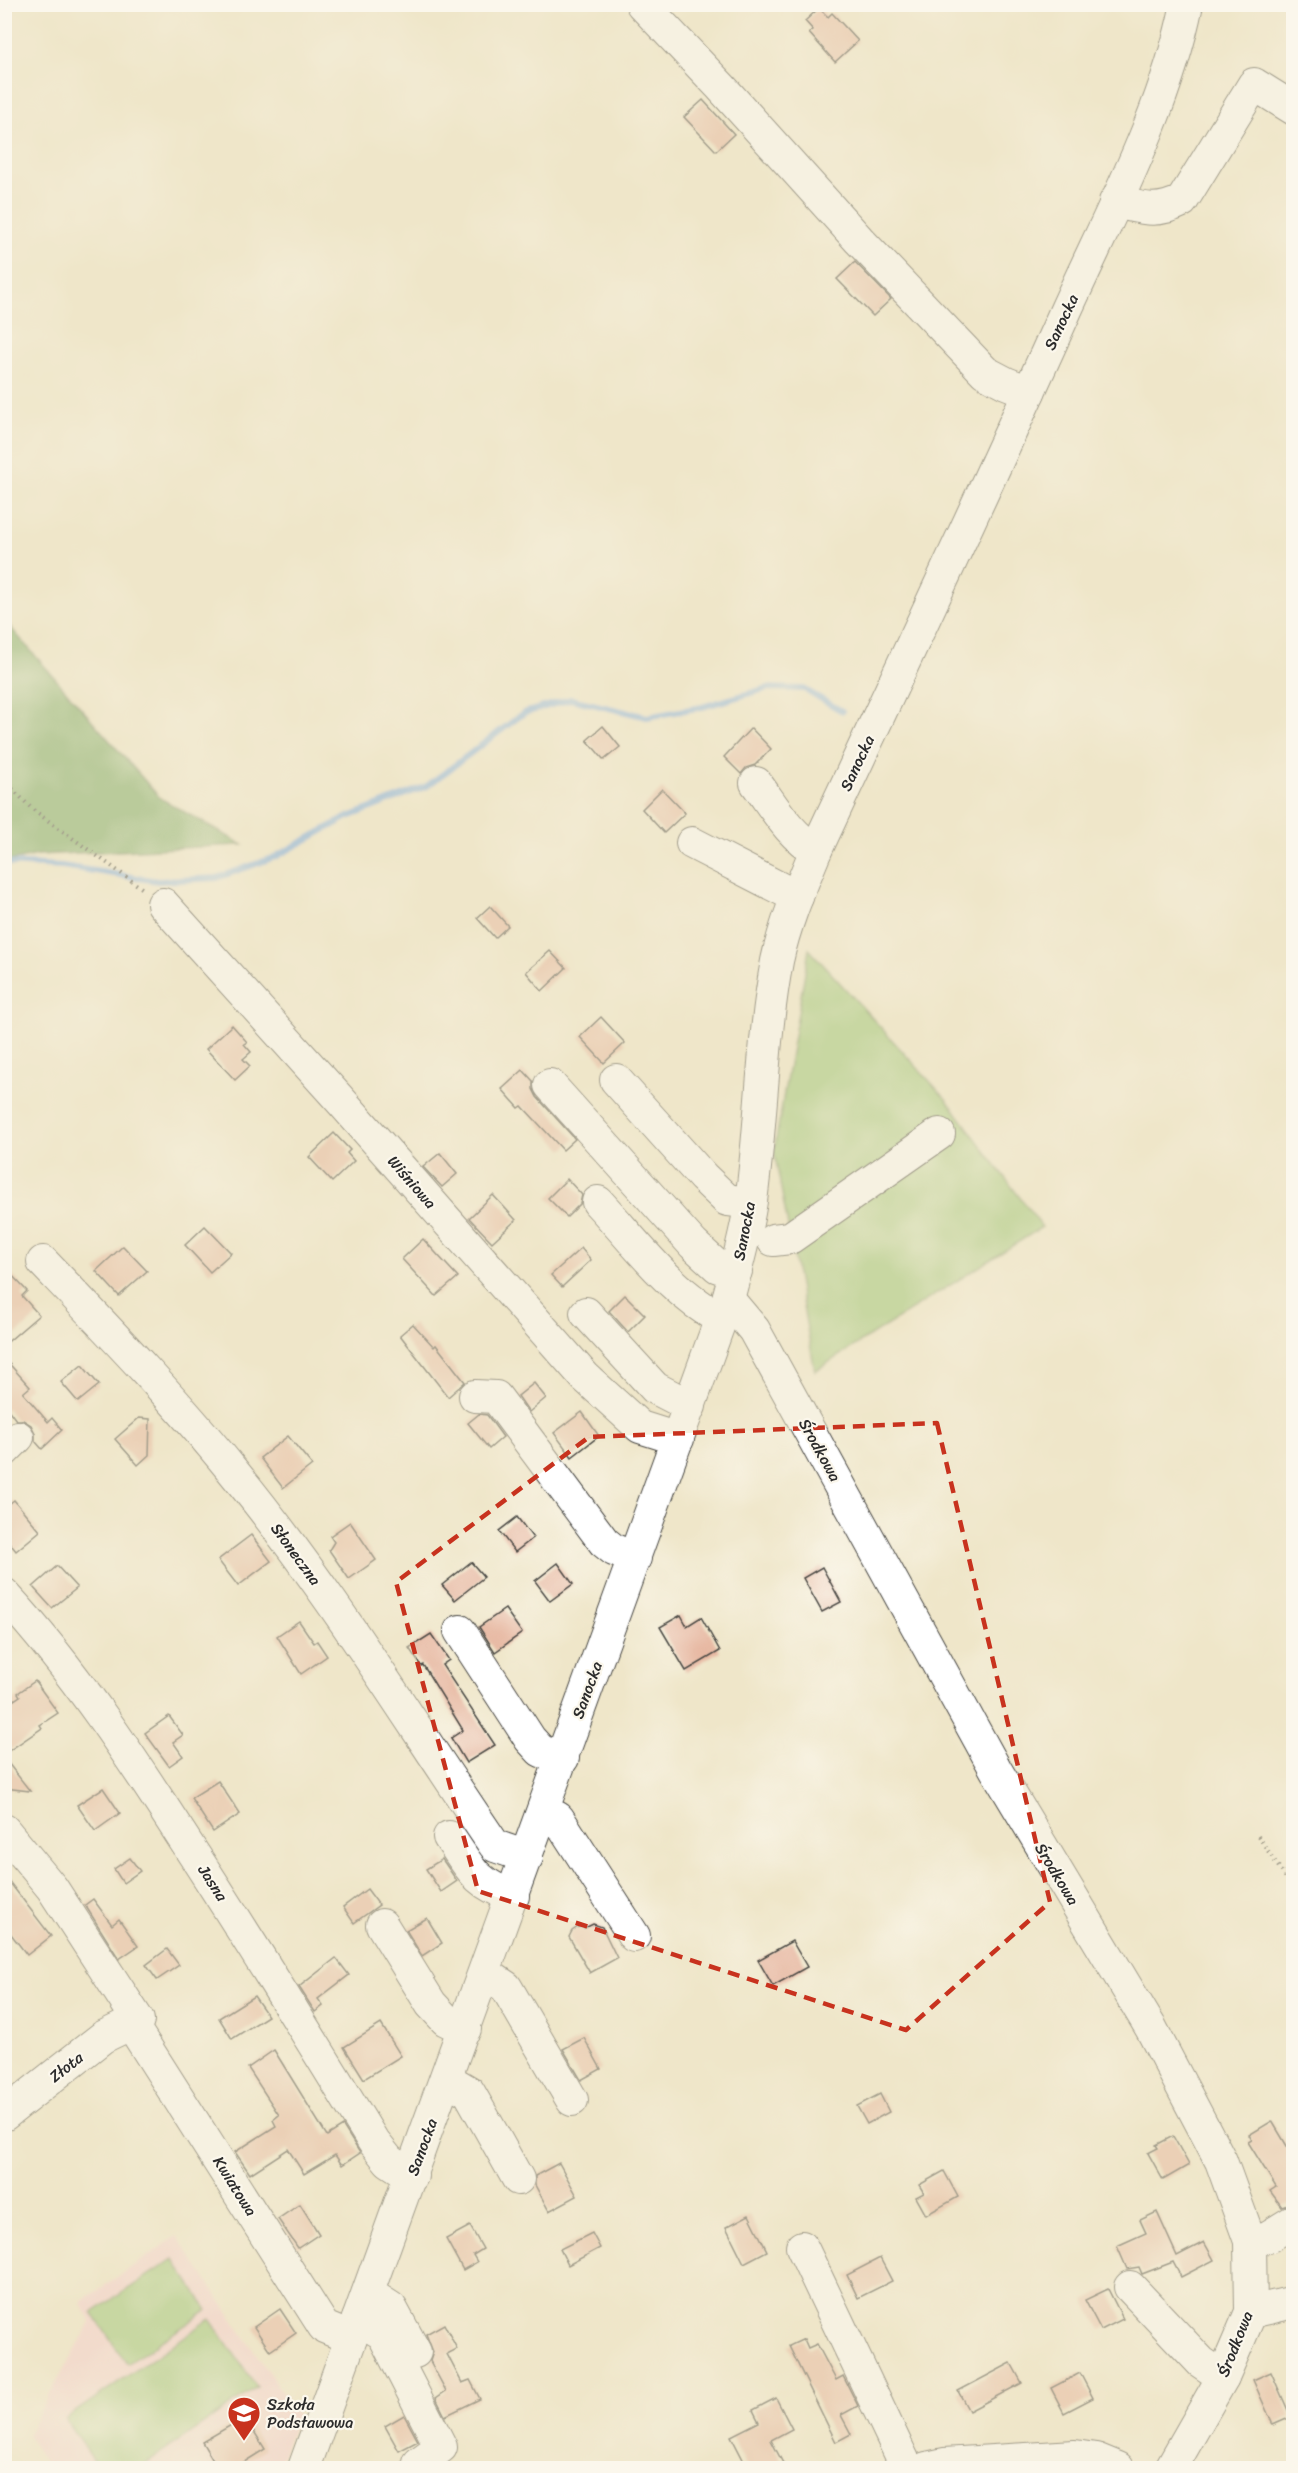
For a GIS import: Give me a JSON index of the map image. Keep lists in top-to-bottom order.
{
  "streets": {
    "street": [
      "Sanocka",
      "Wiśniowa",
      "Środkowa",
      "Słoneczna",
      "Jasna",
      "Złota",
      "Kwiatowa"
    ]
  },
  "crossings": [
    ["Sanocka", "Wiśniowa"],
    ["Sanocka", "Środkowa"],
    ["Sanocka", "Słoneczna"],
    ["Sanocka", "Jasna"],
    ["Sanocka", "Kwiatowa"],
    ["Złota", "Kwiatowa"]
  ],
  "places": {
    "school or university": ["Szkoła Podstawowa"]
  }
}
